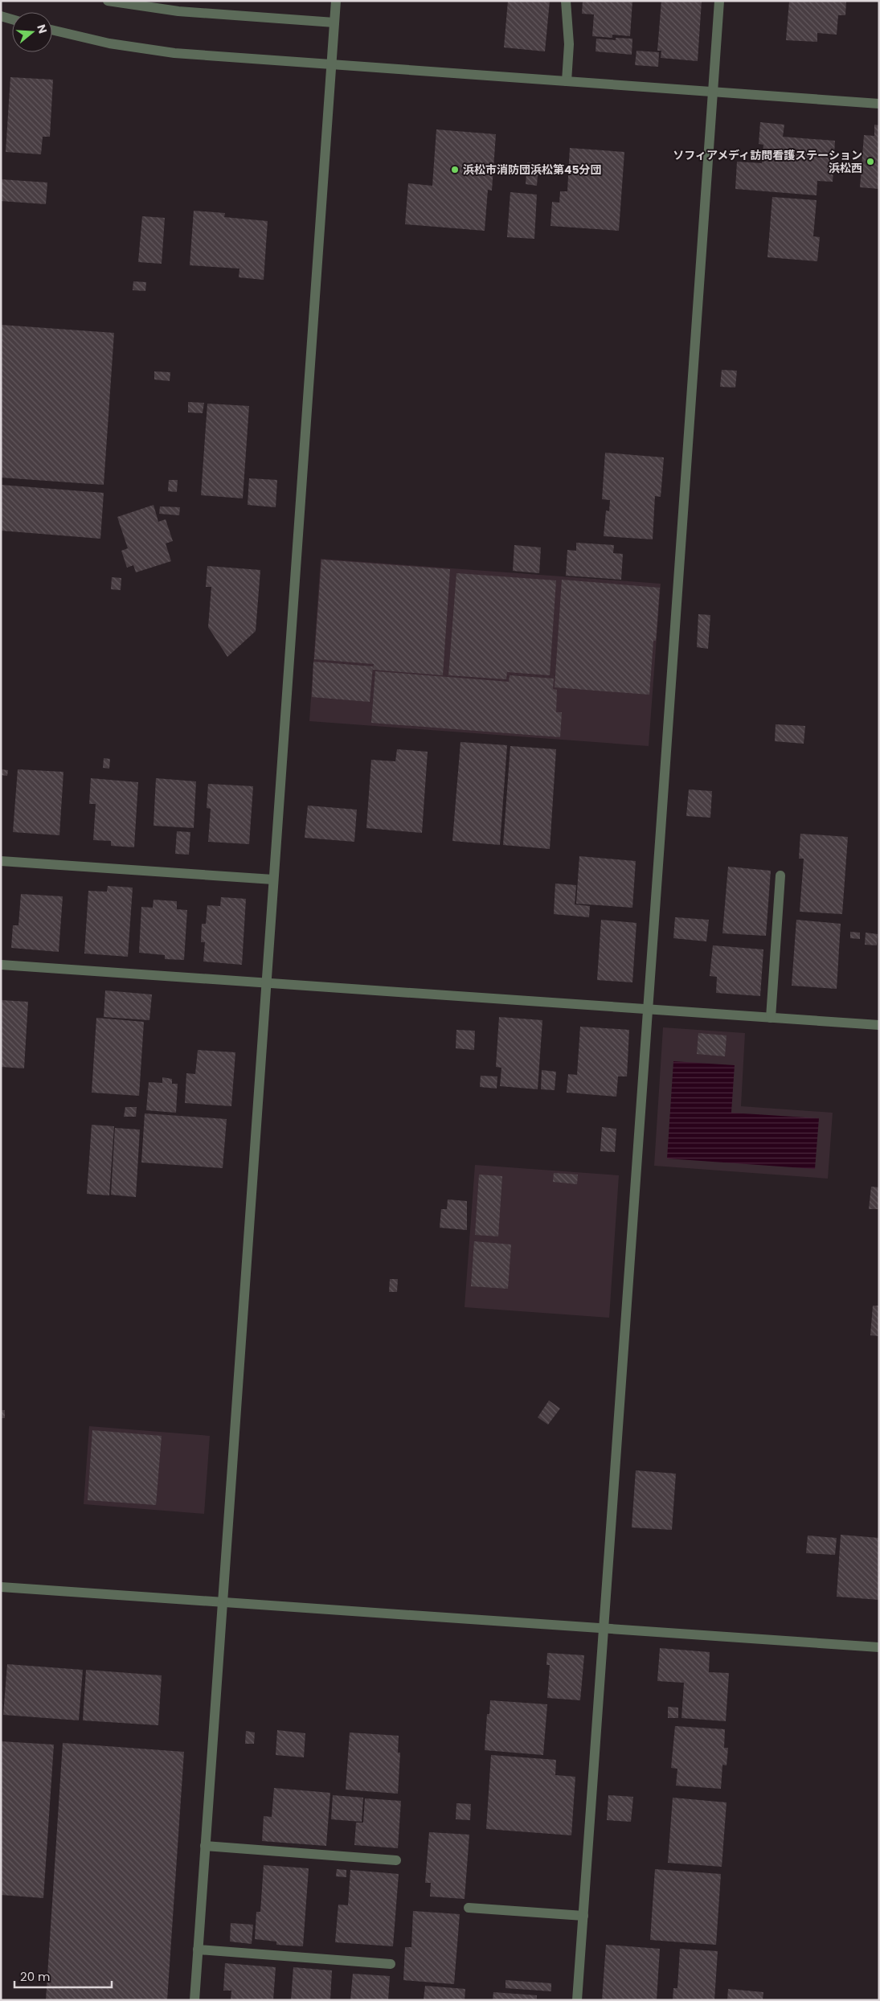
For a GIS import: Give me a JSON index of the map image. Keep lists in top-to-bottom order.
{
  "places": ["ソフィアメディ訪問看護ステーション 浜松西", "浜松市消防団浜松第45分団"],
  "scale_bar": "20 m",
  "north": "right"
}
